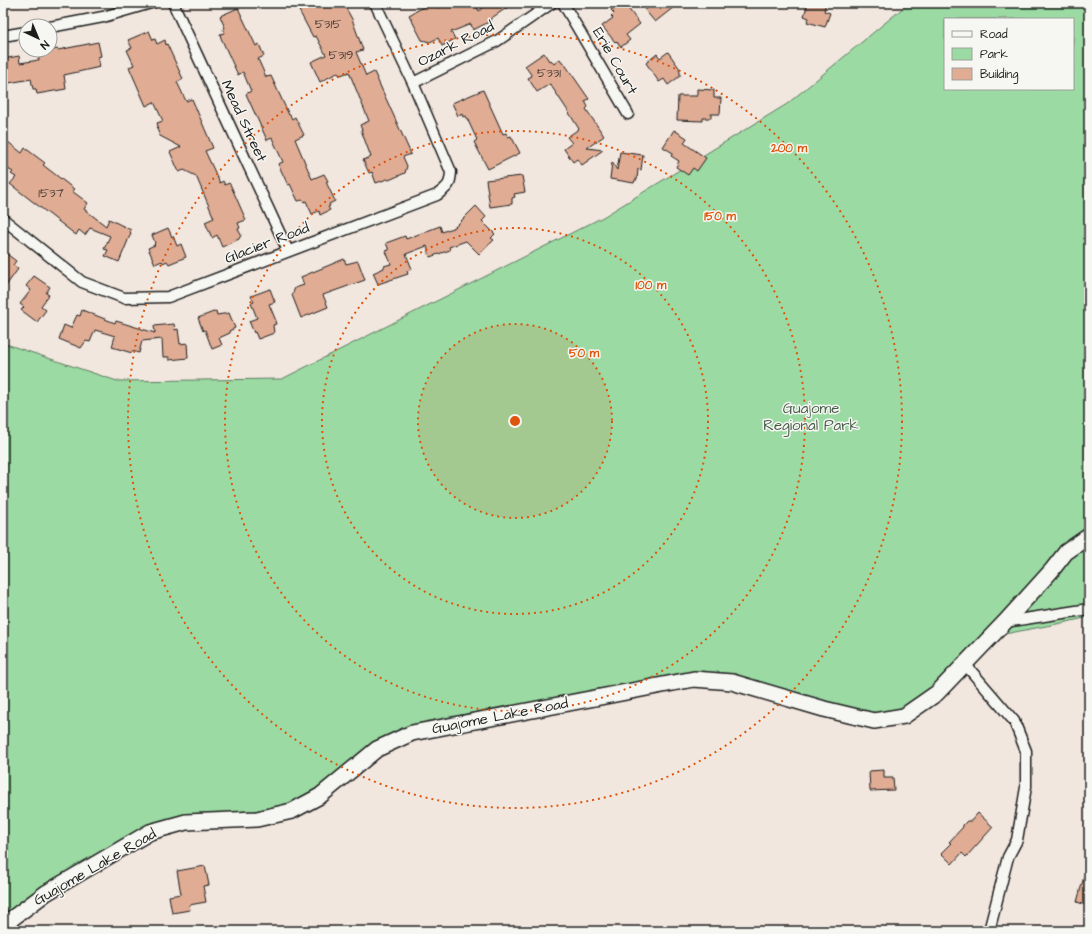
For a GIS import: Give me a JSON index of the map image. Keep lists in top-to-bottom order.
{
  "streets": {
    "street": [
      "Ozark Road",
      "Erie Court",
      "Mead Street",
      "Glacier Road",
      "Guajome Lake Road"
    ]
  },
  "crossings": [
    ["Ozark Road", "Glacier Road"],
    ["Mead Street", "Glacier Road"]
  ],
  "parks": ["Guajome Regional Park"],
  "house_numbers": [
    "5315",
    "5319",
    "5331",
    "1537"
  ],
  "legend": ["Road", "Park", "Building"],
  "north": "bottom right",
  "rings": [
    "200 m",
    "150 m",
    "100 m",
    "50 m"
  ]
}
